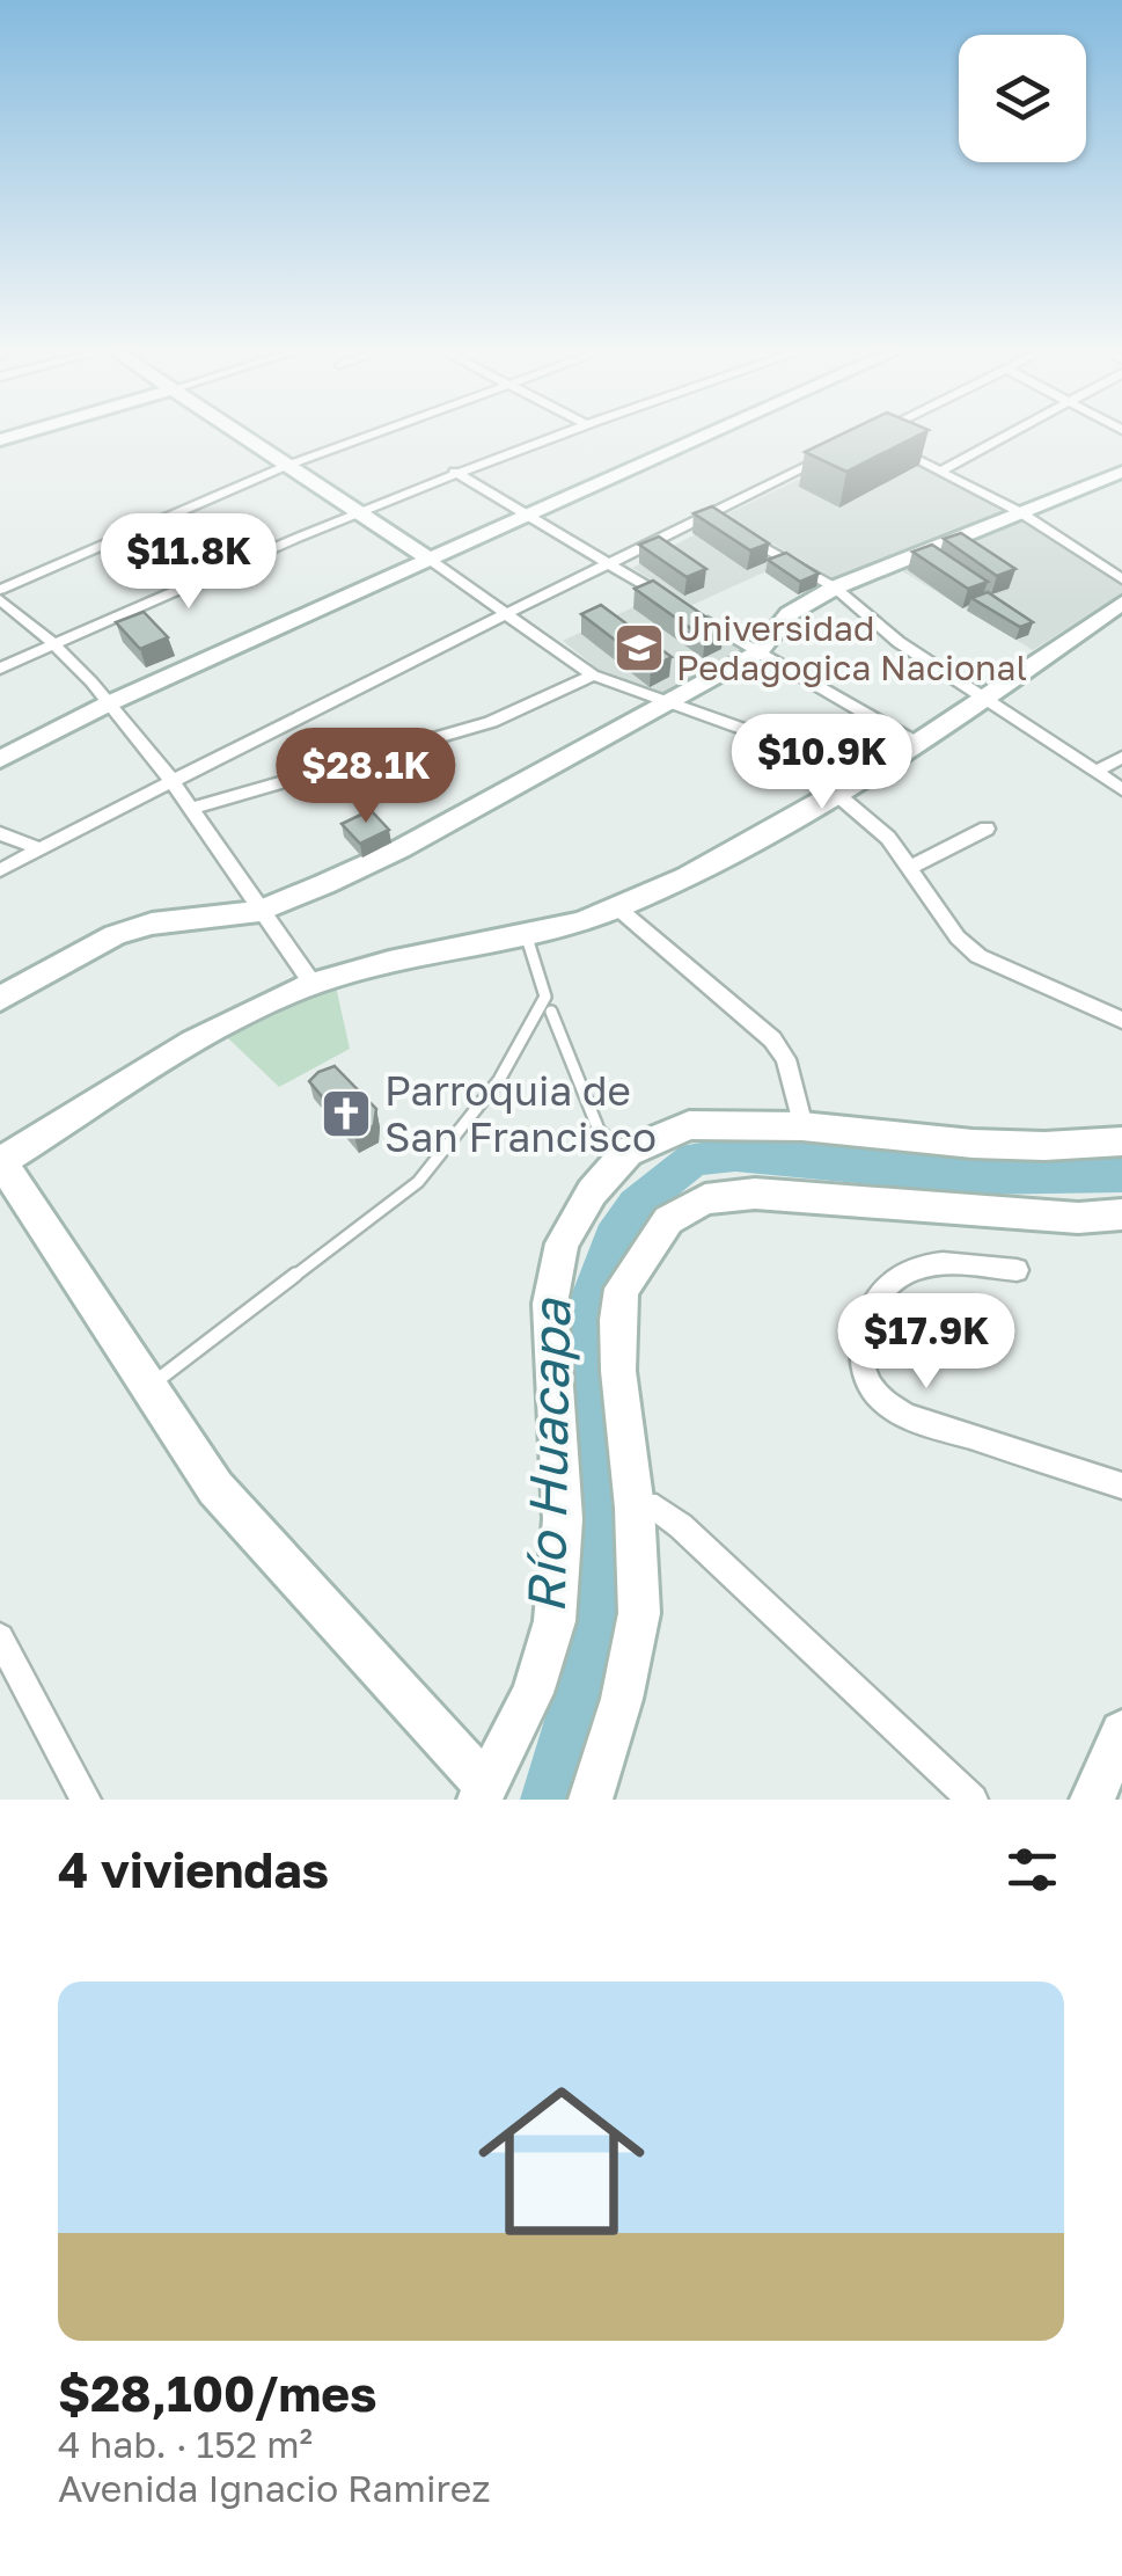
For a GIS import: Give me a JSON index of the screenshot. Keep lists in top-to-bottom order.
{
  "water": ["Río Huacapa"],
  "places": {
    "school or university": ["Universidad Pedagogica Nacional"],
    "church": ["Parroquia de San Francisco"]
  },
  "page": {
    "price": [
      "$11.8K",
      "$10.9K",
      "$28.1K",
      "$17.9K"
    ],
    "heading": "4 viviendas",
    "list": [
      {
        "name": "$28,100/mes",
        "note": "4 hab. · 152 m² · Avenida Ignacio Ramirez"
      }
    ]
  }
}
